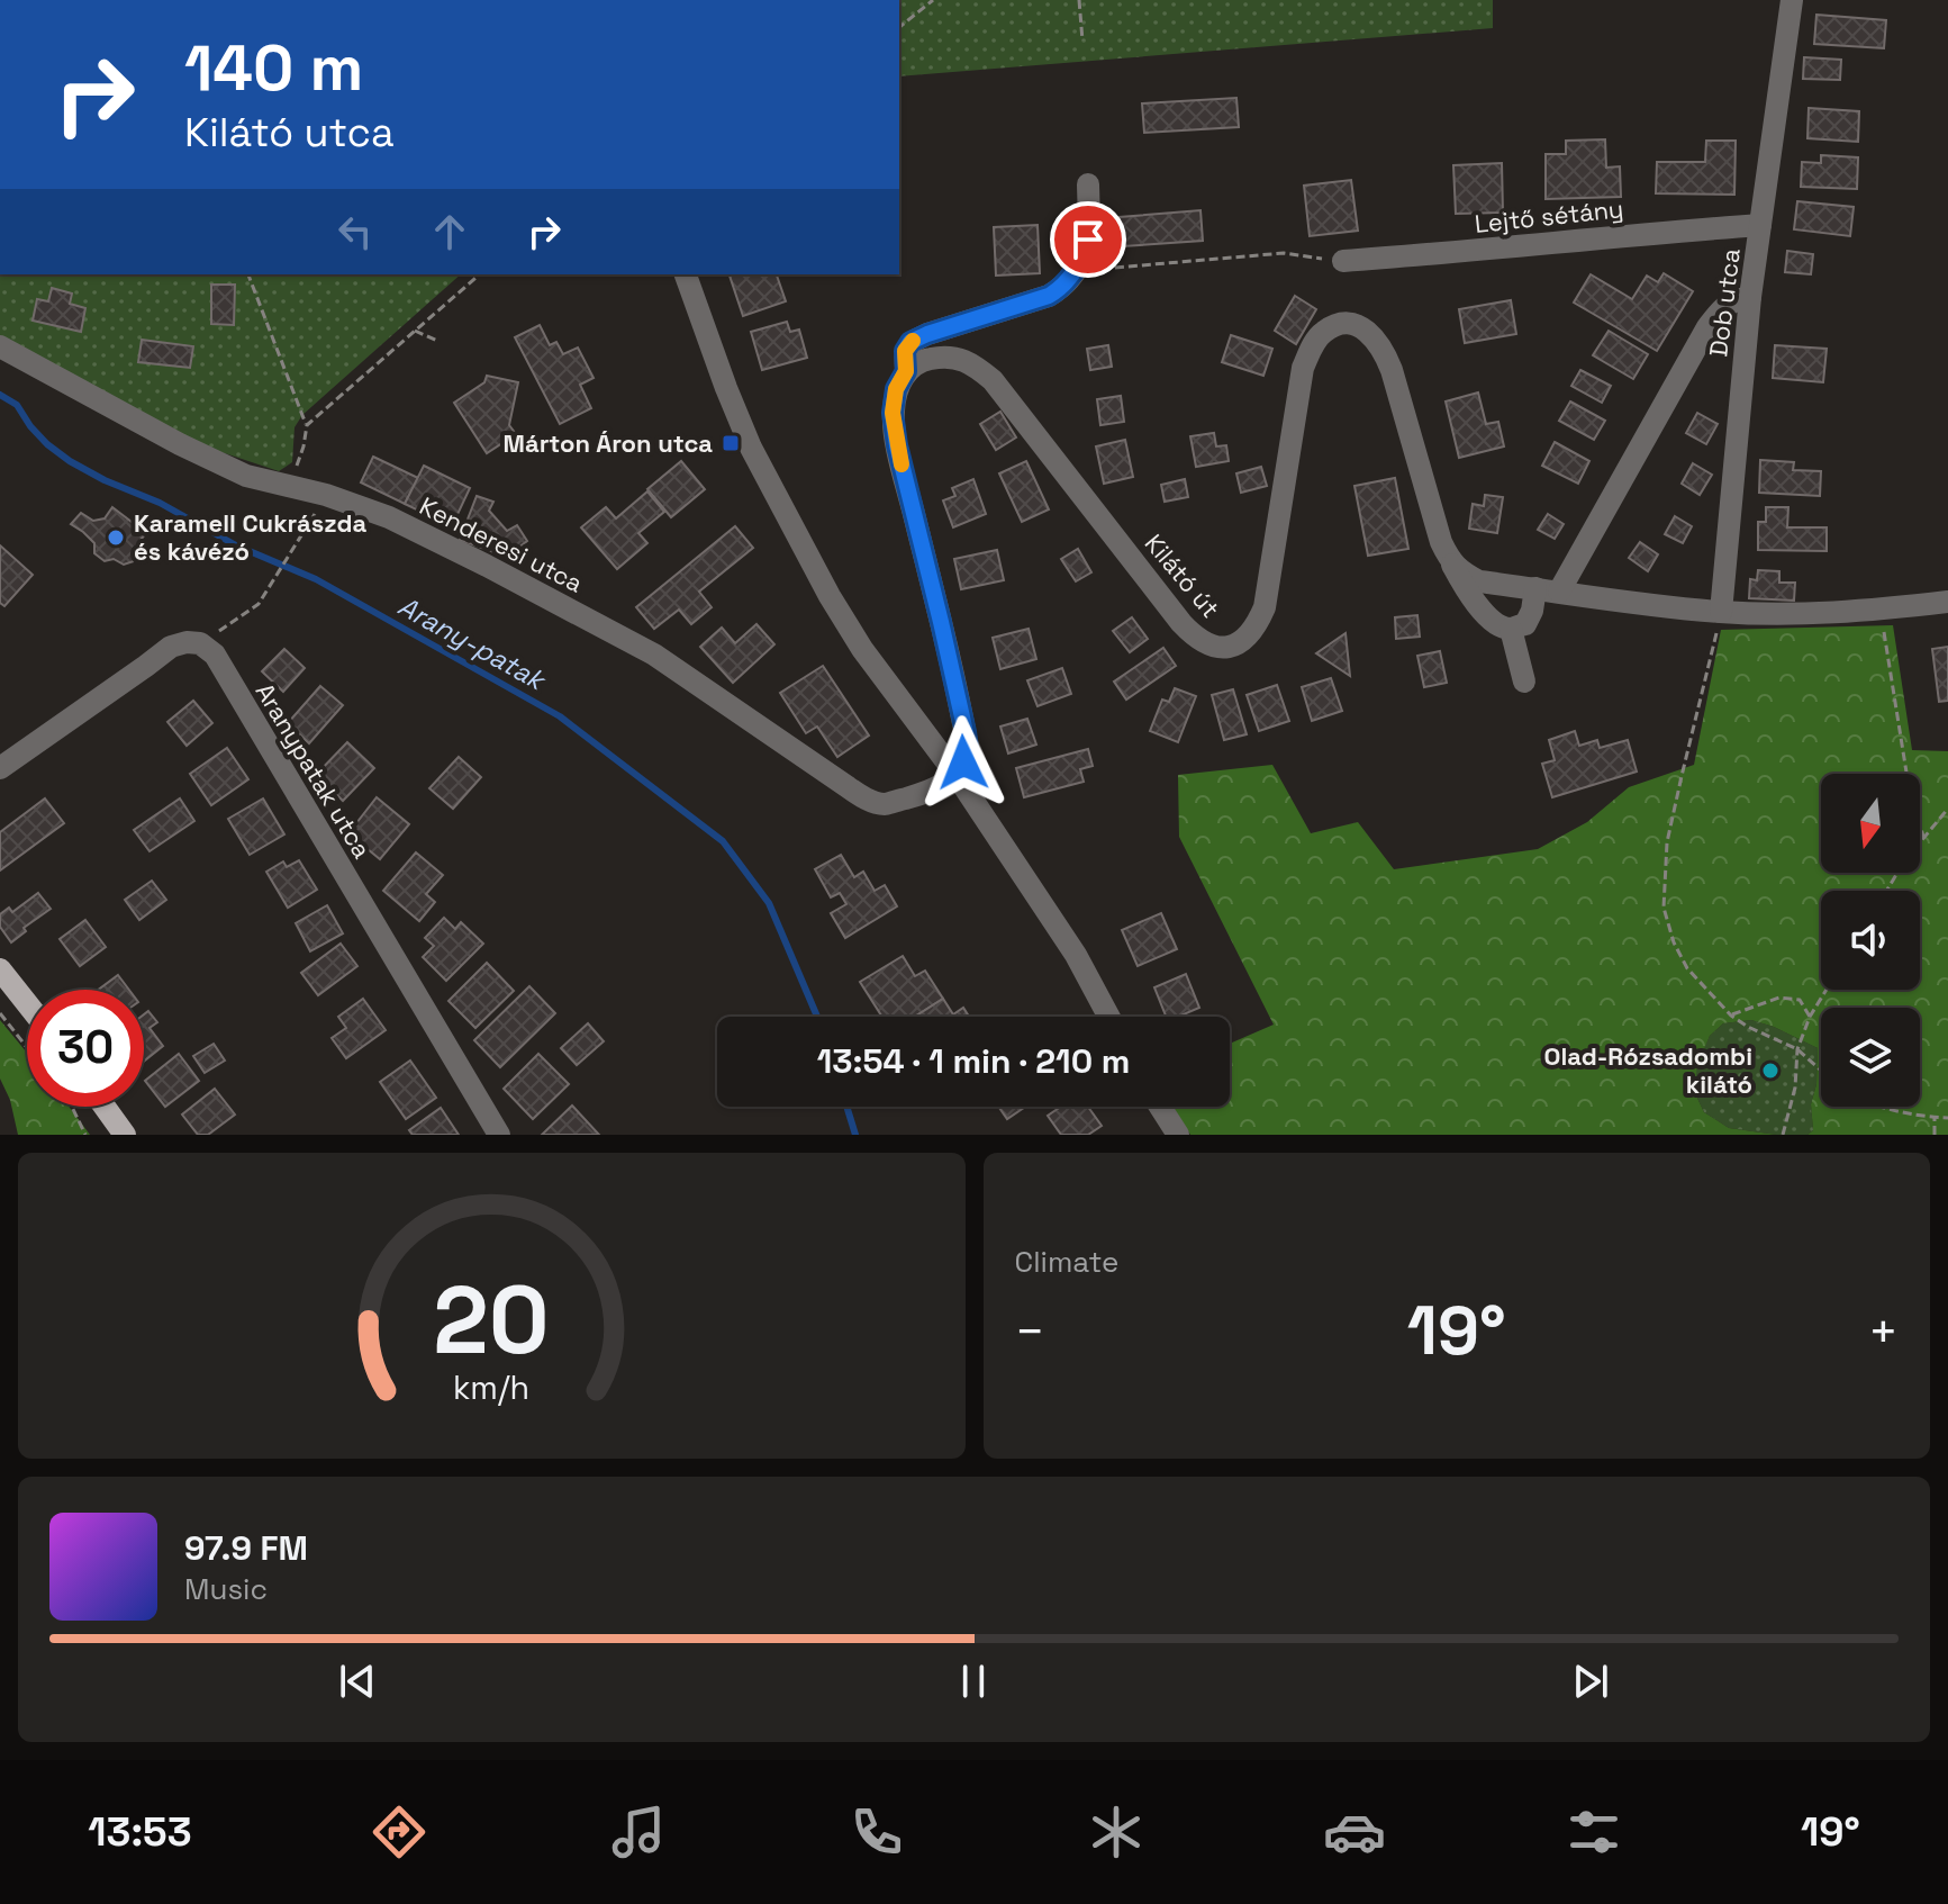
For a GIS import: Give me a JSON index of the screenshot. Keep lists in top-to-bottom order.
{
  "streets": {
    "street": [
      "Lejtő sétány",
      "Dob utca",
      "Kenderesi utca",
      "Kilátó út",
      "Aranypatak utca"
    ]
  },
  "crossings": [
    ["Lejtő sétány", "Dob utca"]
  ],
  "water": ["Arany-patak"],
  "places": {
    "transit": ["Márton Áron utca"],
    "other": ["Karamell Cukrászda és kávézó", "Olad-Rózsadombi kilátó"]
  },
  "north": "bottom",
  "page": {
    "turn": ["140 m", "Kilátó utca"],
    "limit": "30",
    "trip": "13:54 · 1 min · 210 m",
    "tile": "Climate",
    "heat": ["−", "19°", "+"],
    "song": ["97.9 FM", "Music"],
    "tabs": ["13:53", "19°"],
    "gauge": ["20", "km/h"]
  }
}
